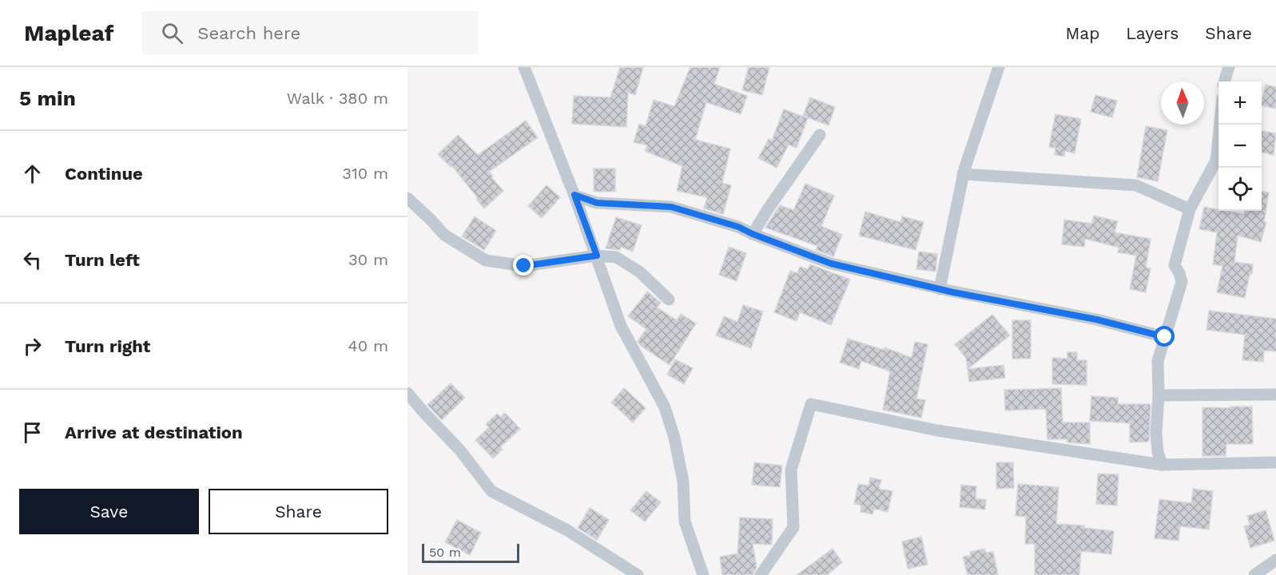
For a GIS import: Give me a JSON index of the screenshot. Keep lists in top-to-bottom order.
{
  "scale_bar": "50 m",
  "north": "top",
  "page": {
    "header": "Mapleaf",
    "search": "Search here",
    "nav": ["Map", "Layers", "Share"],
    "heading": ["5 min", "Walk · 380 m"],
    "map_buttons": ["+", "−"],
    "list": [
      ["Continue", "310 m"],
      ["Turn left", "30 m"],
      ["Turn right", "40 m"],
      "Arrive at destination"
    ],
    "buttons": ["Save", "Share"],
    "scale": "50 m"
  }
}
